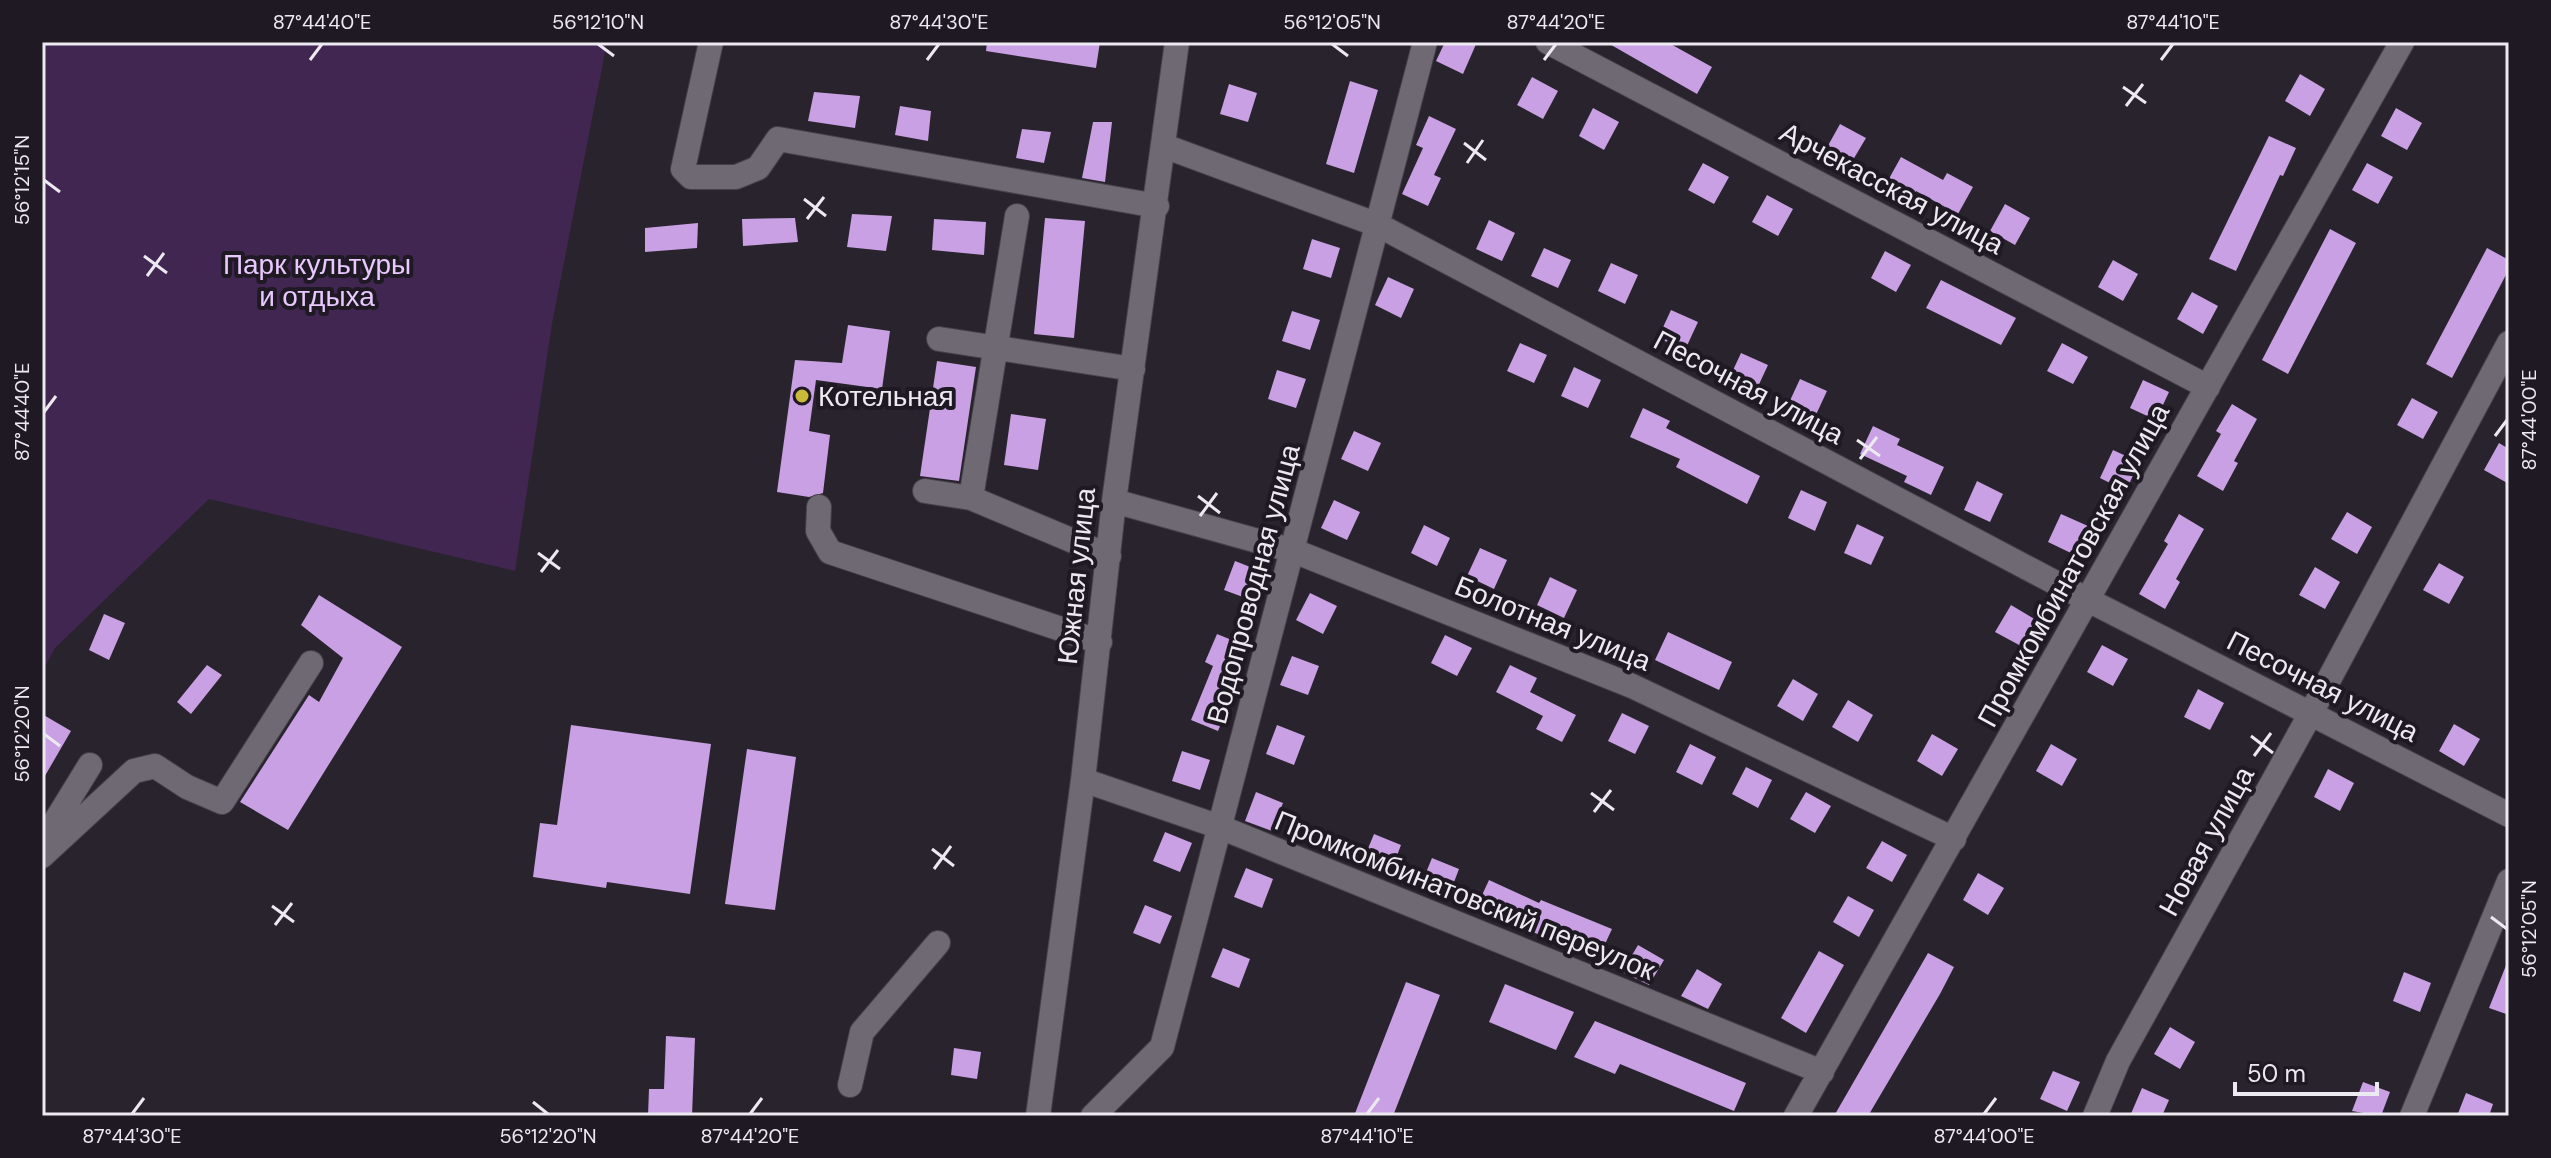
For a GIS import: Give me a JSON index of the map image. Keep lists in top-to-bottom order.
{
  "streets": {
    "street": [
      "Арчекасская улица",
      "Песочная улица",
      "Промкомбинатовская улица",
      "Южная улица",
      "Водопроводная улица",
      "Болотная улица",
      "Новая улица",
      "Промкомбинатовский переулок"
    ]
  },
  "crossings": [
    ["Арчекасская улица", "Промкомбинатовская улица"],
    ["Песочная улица", "Промкомбинатовская улица"],
    ["Песочная улица", "Южная улица"],
    ["Песочная улица", "Водопроводная улица"],
    ["Песочная улица", "Новая улица"],
    ["Промкомбинатовская улица", "Болотная улица"],
    ["Промкомбинатовская улица", "Промкомбинатовский переулок"],
    ["Южная улица", "Болотная улица"],
    ["Южная улица", "Промкомбинатовский переулок"],
    ["Водопроводная улица", "Болотная улица"],
    ["Водопроводная улица", "Промкомбинатовский переулок"]
  ],
  "parks": ["Парк культуры и отдыха"],
  "places": ["Котельная"],
  "scale_bar": "50 m",
  "coordinates": [
    "87°44'40\"E",
    "56°12'10\"N",
    "87°44'30\"E",
    "56°12'05\"N",
    "87°44'20\"E",
    "87°44'10\"E",
    "56°12'15\"N",
    "87°44'00\"E",
    "56°12'20\"N"
  ]
}
